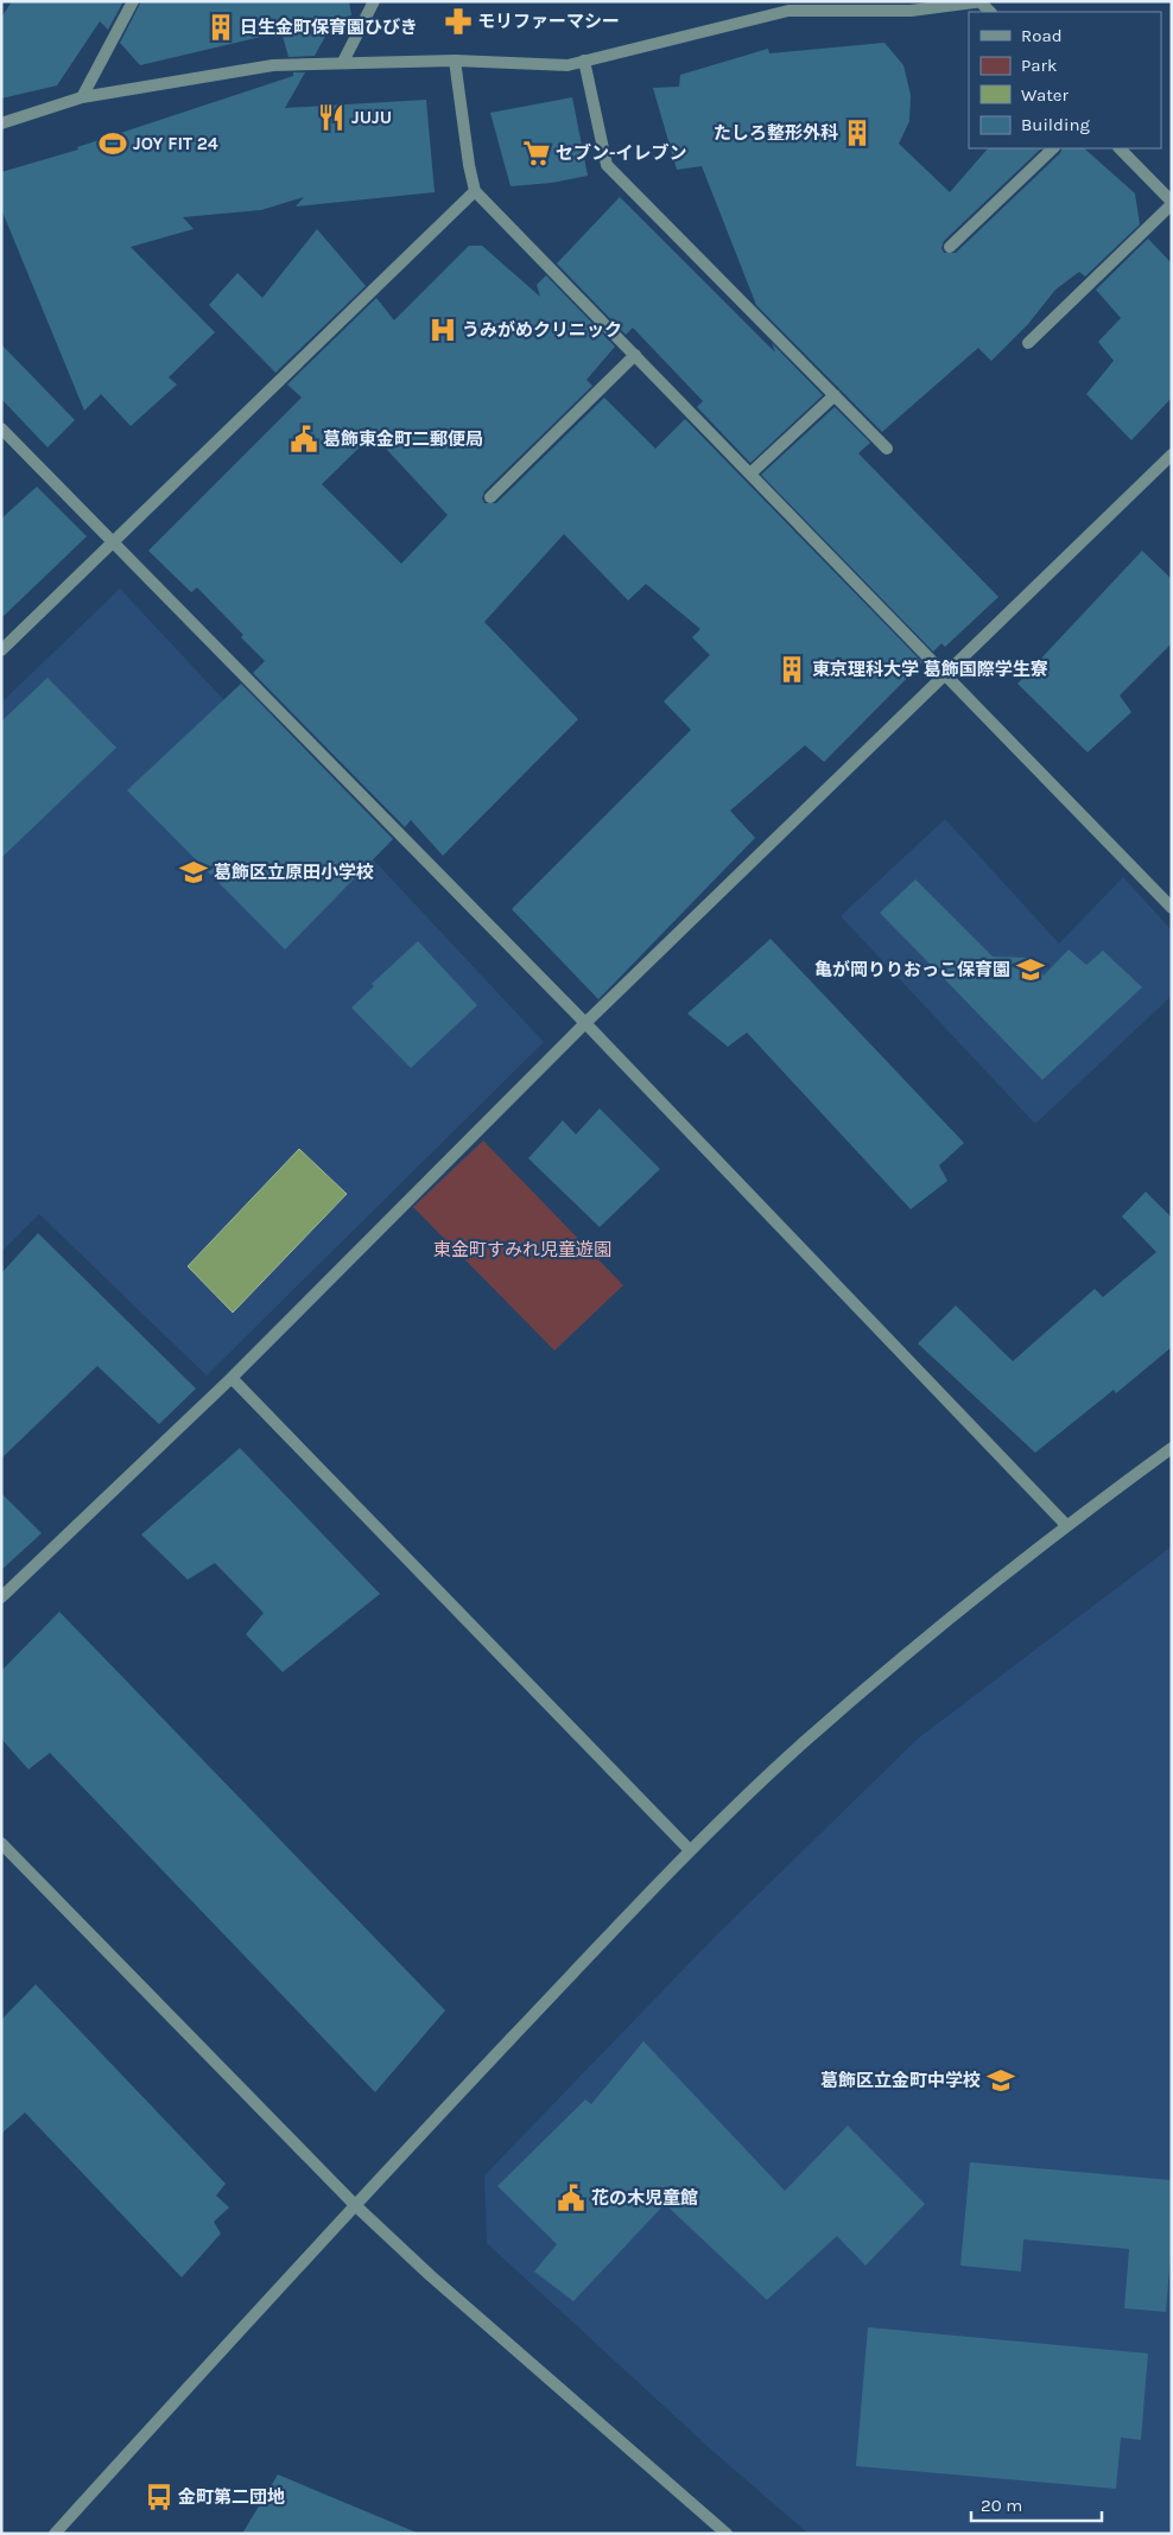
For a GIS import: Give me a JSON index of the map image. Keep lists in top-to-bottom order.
{
  "parks": ["東金町すみれ児童遊園"],
  "places": {
    "pharmacy": ["モリファーマシー"],
    "building": ["日生金町保育園ひびき", "たしろ整形外科", "東京理科大学 葛飾国際学生寮"],
    "restaurant": ["JUJU"],
    "sports": ["JOY FIT 24"],
    "supermarket": ["セブン-イレブン"],
    "hospital": ["うみがめクリニック"],
    "public building": ["葛飾東金町二郵便局", "花の木児童館"],
    "school or university": ["葛飾区立原田小学校", "亀が岡りりおっこ保育園", "葛飾区立金町中学校"],
    "bus stop": ["金町第二団地"]
  },
  "legend": [
    "Road",
    "Park",
    "Water",
    "Building"
  ],
  "scale_bar": "20 m"
}
